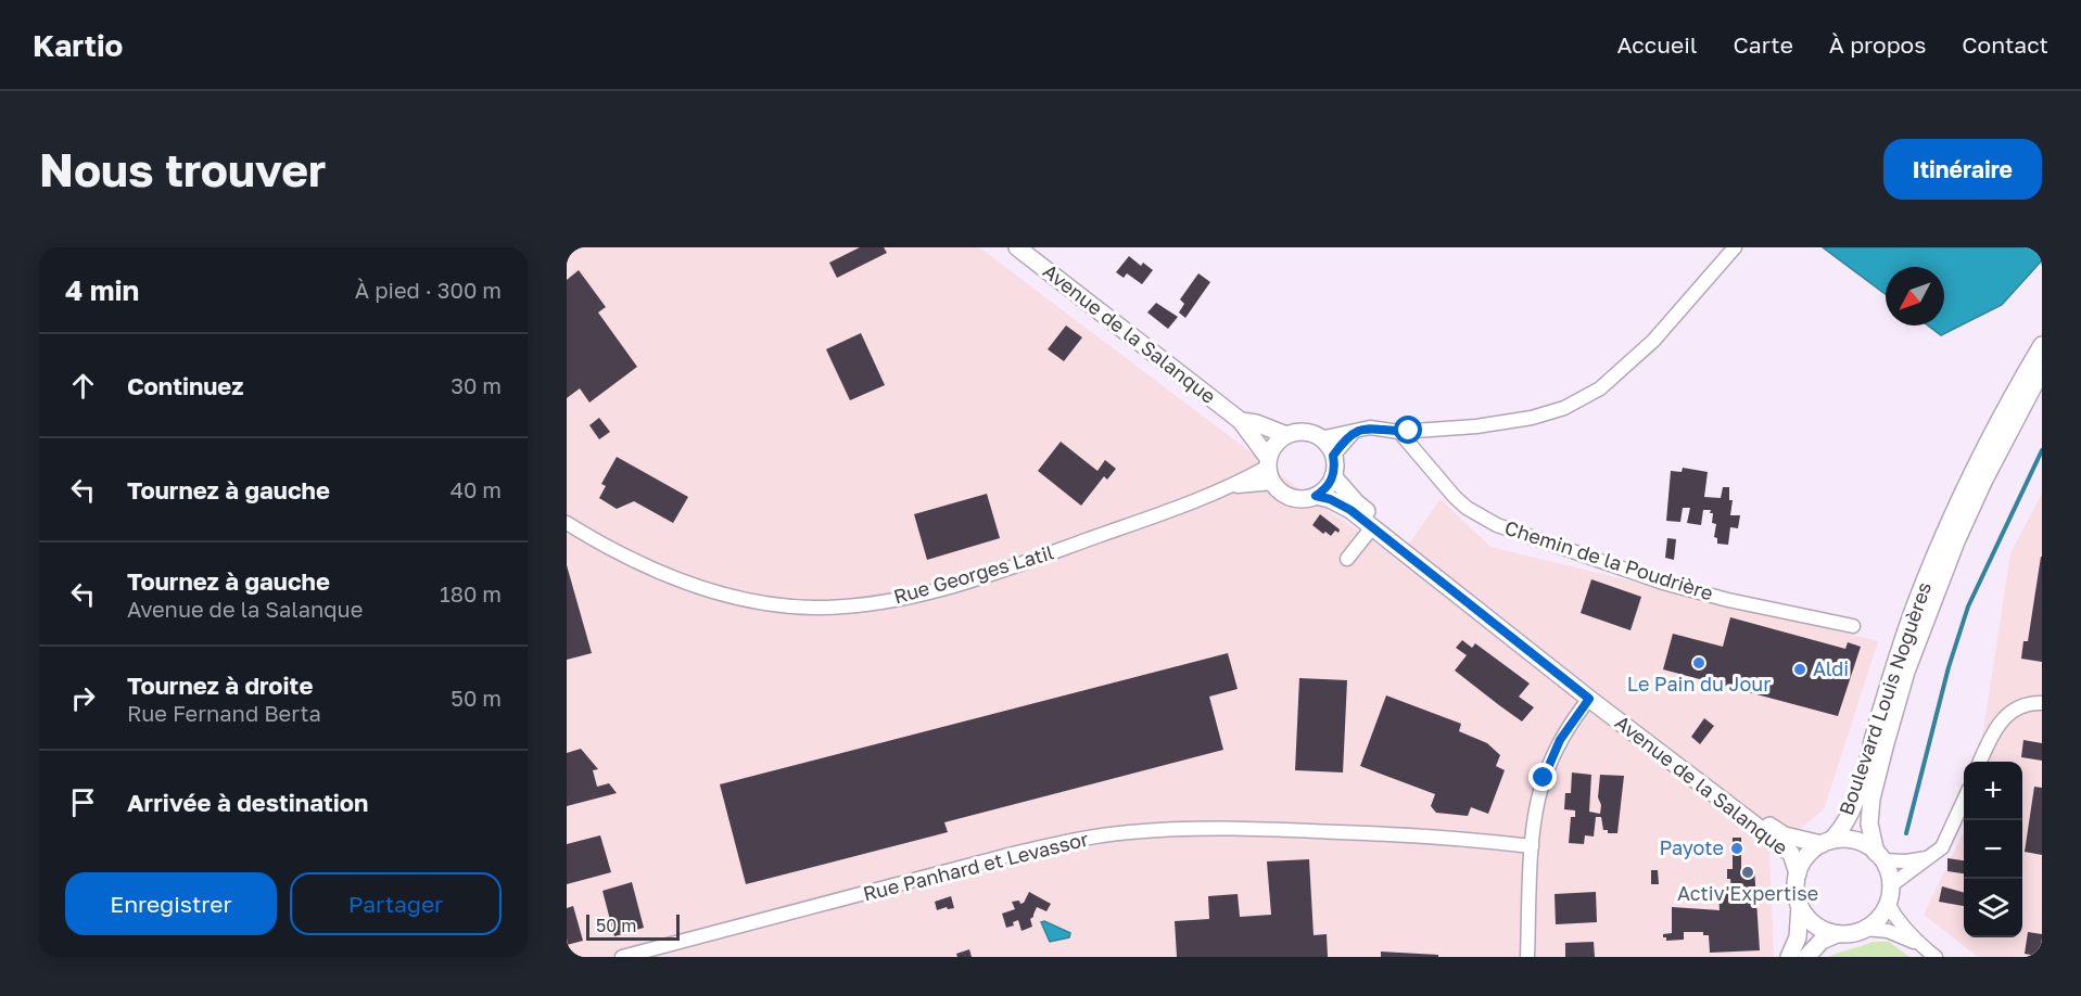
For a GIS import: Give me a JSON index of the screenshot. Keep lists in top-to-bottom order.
{
  "streets": {
    "main road": ["Avenue de la Salanque", "Boulevard Louis Noguères"],
    "street": ["Chemin de la Poudrière", "Rue Georges Latil", "Rue Panhard et Levassor"]
  },
  "crossings": [
    ["Avenue de la Salanque", "Rue Georges Latil"],
    ["Avenue de la Salanque", "Boulevard Louis Noguères"]
  ],
  "places": [
    "Le Pain du Jour",
    "Aldi",
    "Payote",
    "Activ'Expertise"
  ],
  "scale_bar": "50 m",
  "north": "bottom left",
  "page": {
    "header": "Kartio",
    "nav": [
      "Accueil",
      "Carte",
      "À propos",
      "Contact"
    ],
    "buttons": [
      "Itinéraire",
      ["Enregistrer", "Partager"]
    ],
    "title": "Nous trouver",
    "heading": ["4 min", "À pied · 300 m"],
    "list": [
      ["Continuez", "30 m"],
      ["Tournez à gauche", "40 m"],
      ["Tournez à gauche", "Avenue de la Salanque", "180 m"],
      ["Tournez à droite", "Rue Fernand Berta", "50 m"],
      "Arrivée à destination"
    ],
    "map_buttons": ["+", "−"],
    "scale": "50 m"
  }
}
